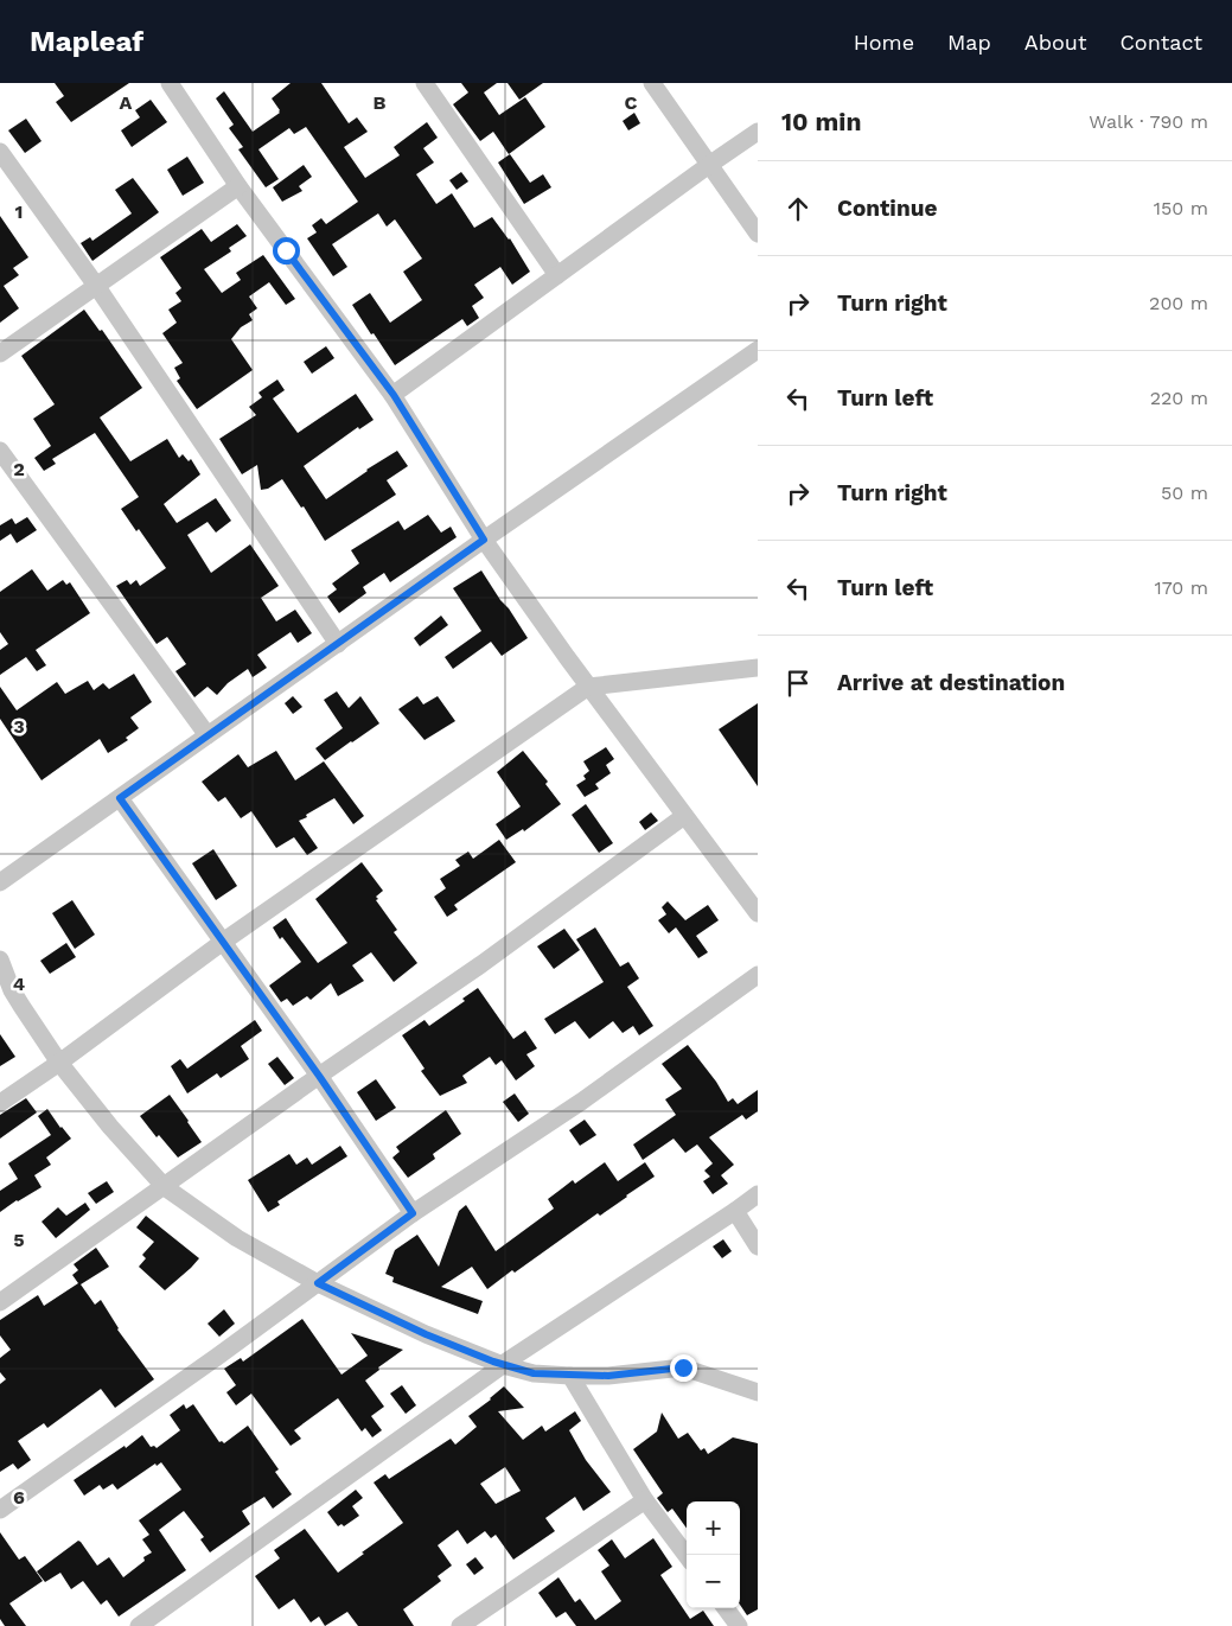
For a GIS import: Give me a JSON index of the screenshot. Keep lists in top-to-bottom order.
{
  "page": {
    "header": "Mapleaf",
    "nav": [
      "Home",
      "Map",
      "About",
      "Contact"
    ],
    "heading": ["10 min", "Walk · 790 m"],
    "list": [
      ["Continue", "150 m"],
      ["Turn right", "200 m"],
      ["Turn left", "220 m"],
      ["Turn right", "50 m"],
      ["Turn left", "170 m"],
      "Arrive at destination"
    ],
    "map_buttons": ["+", "−"]
  },
  "grid": {
    "columns": ["A", "B", "C"],
    "rows": [
      "1",
      "2",
      "3",
      "4",
      "5",
      "6"
    ]
  }
}
